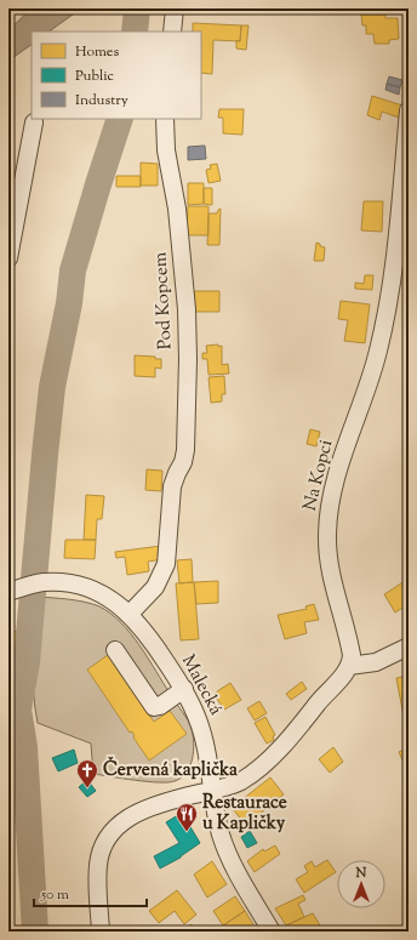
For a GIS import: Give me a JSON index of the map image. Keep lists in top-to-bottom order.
{
  "streets": {
    "street": ["Pod Kopcem", "Na Kopci", "Malecká"]
  },
  "crossings": [
    ["Pod Kopcem", "Malecká"]
  ],
  "places": {
    "church": ["Červená kaplička"],
    "restaurant": ["Restaurace u Kapličky"]
  },
  "legend": ["Homes", "Public", "Industry"],
  "scale_bar": "50 m",
  "north": "top"
}
